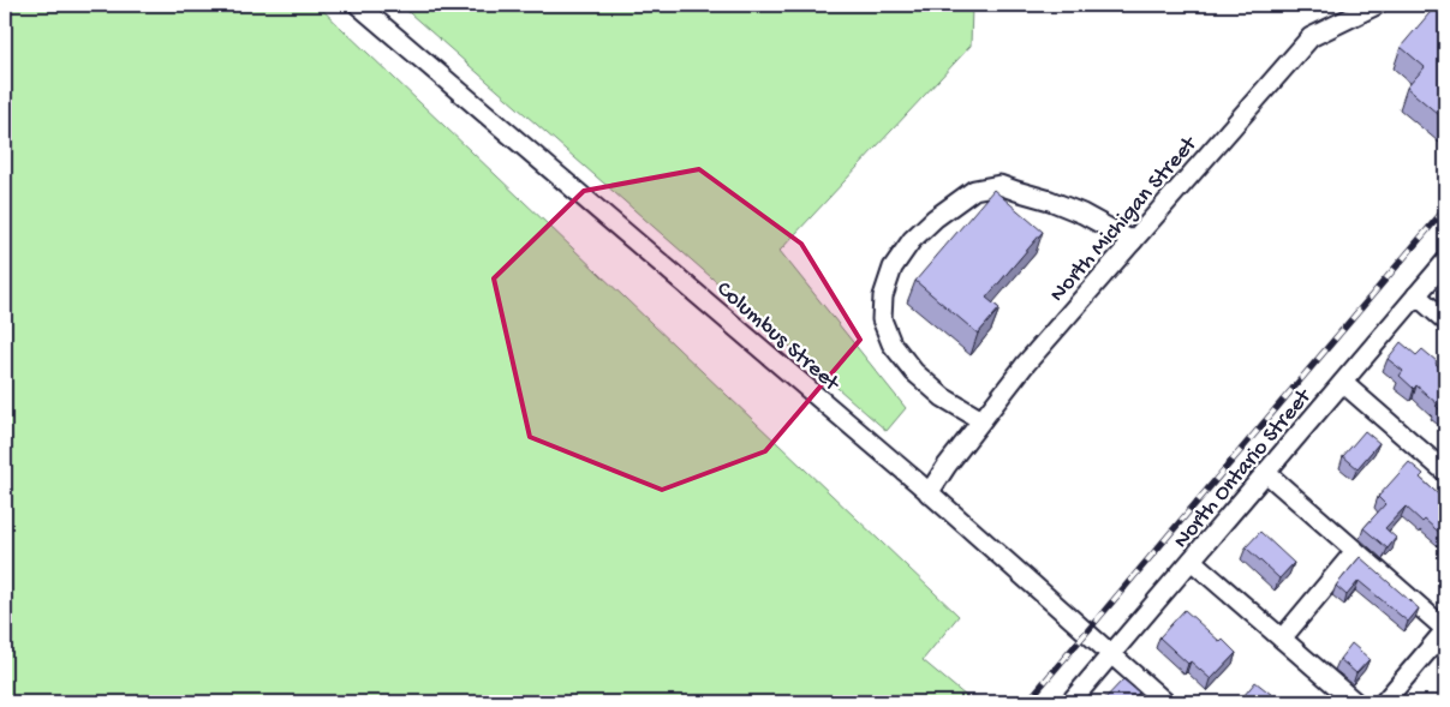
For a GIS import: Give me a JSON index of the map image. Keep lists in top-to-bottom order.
{
  "streets": {
    "street": ["North Michigan Street", "Columbus Street", "North Ontario Street"]
  },
  "crossings": [
    ["North Michigan Street", "Columbus Street"],
    ["Columbus Street", "North Ontario Street"]
  ]
}
